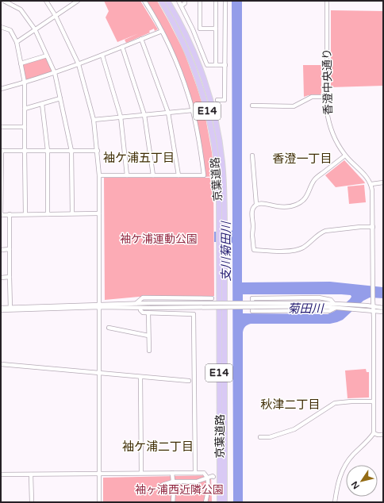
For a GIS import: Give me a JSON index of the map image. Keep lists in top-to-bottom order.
{
  "streets": {
    "highway": ["E14", "京葉道路"],
    "street": ["香澄中央通り"]
  },
  "districts": [
    "袖ケ浦五丁目",
    "香澄一丁目",
    "秋津二丁目",
    "袖ケ浦二丁目"
  ],
  "water": ["支川菊田川", "菊田川"],
  "parks": ["袖ケ浦運動公園", "袖ヶ浦西近隣公園"],
  "north": "bottom left"
}
